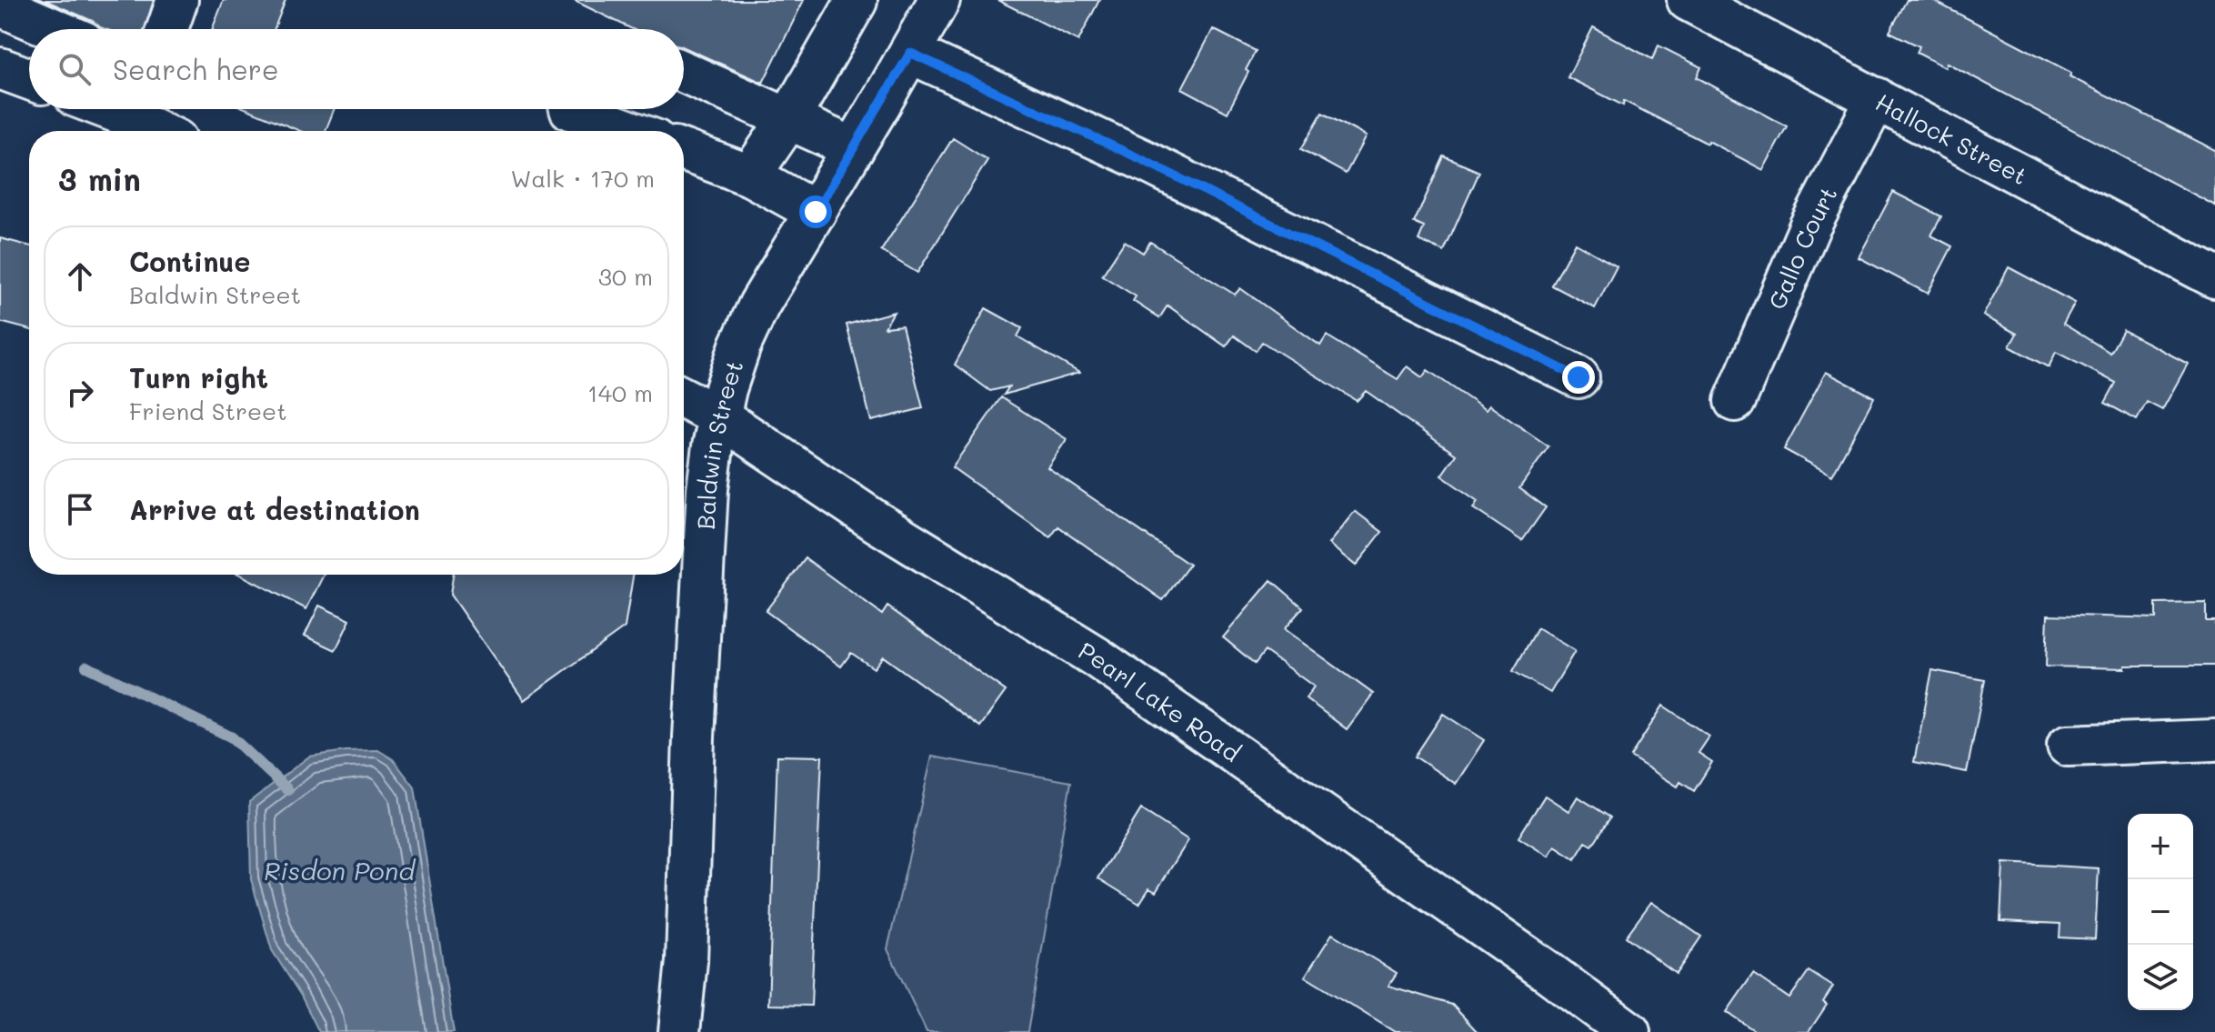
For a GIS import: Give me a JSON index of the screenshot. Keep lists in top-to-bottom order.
{
  "streets": {
    "main road": [
      "Hallock Street",
      "Gallo Court",
      "Baldwin Street",
      "Pearl Lake Road"
    ]
  },
  "crossings": [
    ["Hallock Street", "Gallo Court"],
    ["Baldwin Street", "Pearl Lake Road"]
  ],
  "water": ["Risdon Pond"],
  "page": {
    "search": "Search here",
    "heading": ["3 min", "Walk · 170 m"],
    "list": [
      ["Continue", "Baldwin Street", "30 m"],
      ["Turn right", "Friend Street", "140 m"],
      "Arrive at destination"
    ],
    "map_buttons": ["+", "−"]
  }
}
